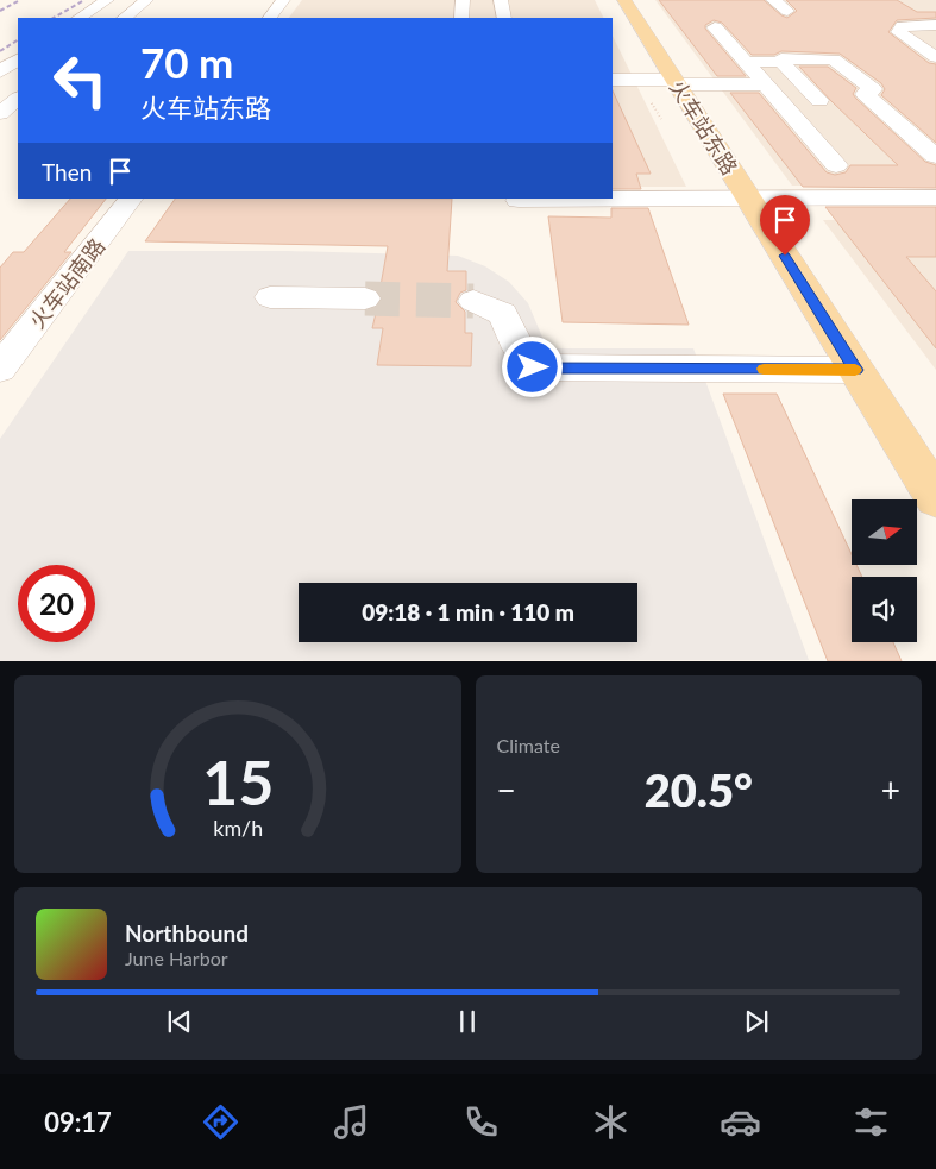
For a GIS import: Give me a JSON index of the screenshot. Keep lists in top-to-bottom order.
{
  "streets": {
    "main road": ["火车站东路"],
    "street": ["火车站南路"]
  },
  "north": "right",
  "page": {
    "turn": ["70 m", "火车站东路"],
    "then": "Then",
    "limit": "20",
    "trip": "09:18 · 1 min · 110 m",
    "tile": "Climate",
    "heat": ["−", "20.5°", "+"],
    "song": ["Northbound", "June Harbor"],
    "tabs": "09:17",
    "gauge": ["15", "km/h"]
  }
}
